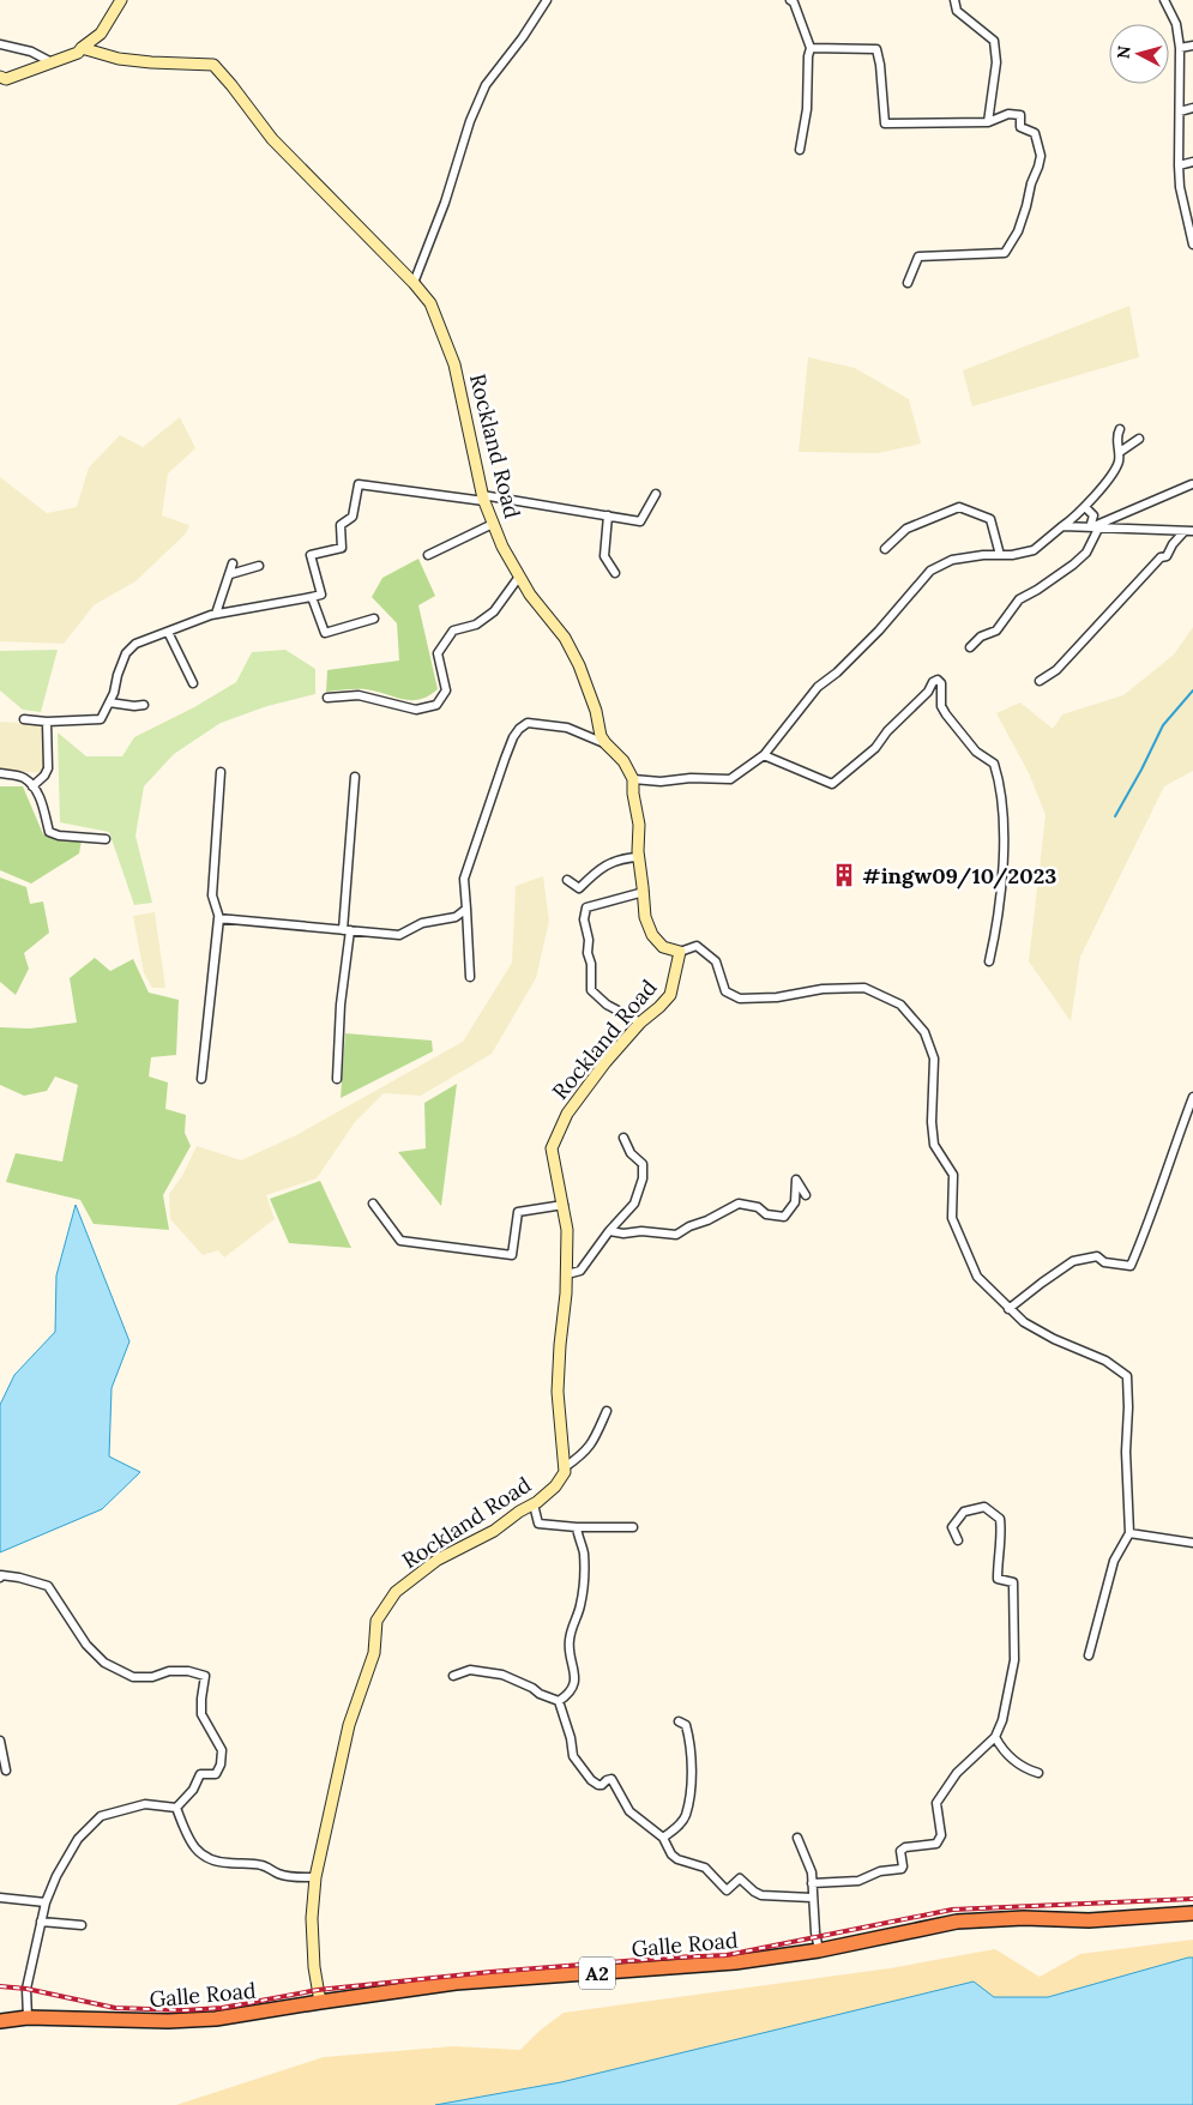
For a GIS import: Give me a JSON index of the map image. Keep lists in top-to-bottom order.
{
  "streets": {
    "highway": ["Galle Road", "A2"],
    "street": ["Rockland Road"]
  },
  "crossings": [
    ["Rockland Road", "Galle Road"]
  ],
  "places": {
    "building": ["#ingw09/10/2023"]
  },
  "north": "left"
}
